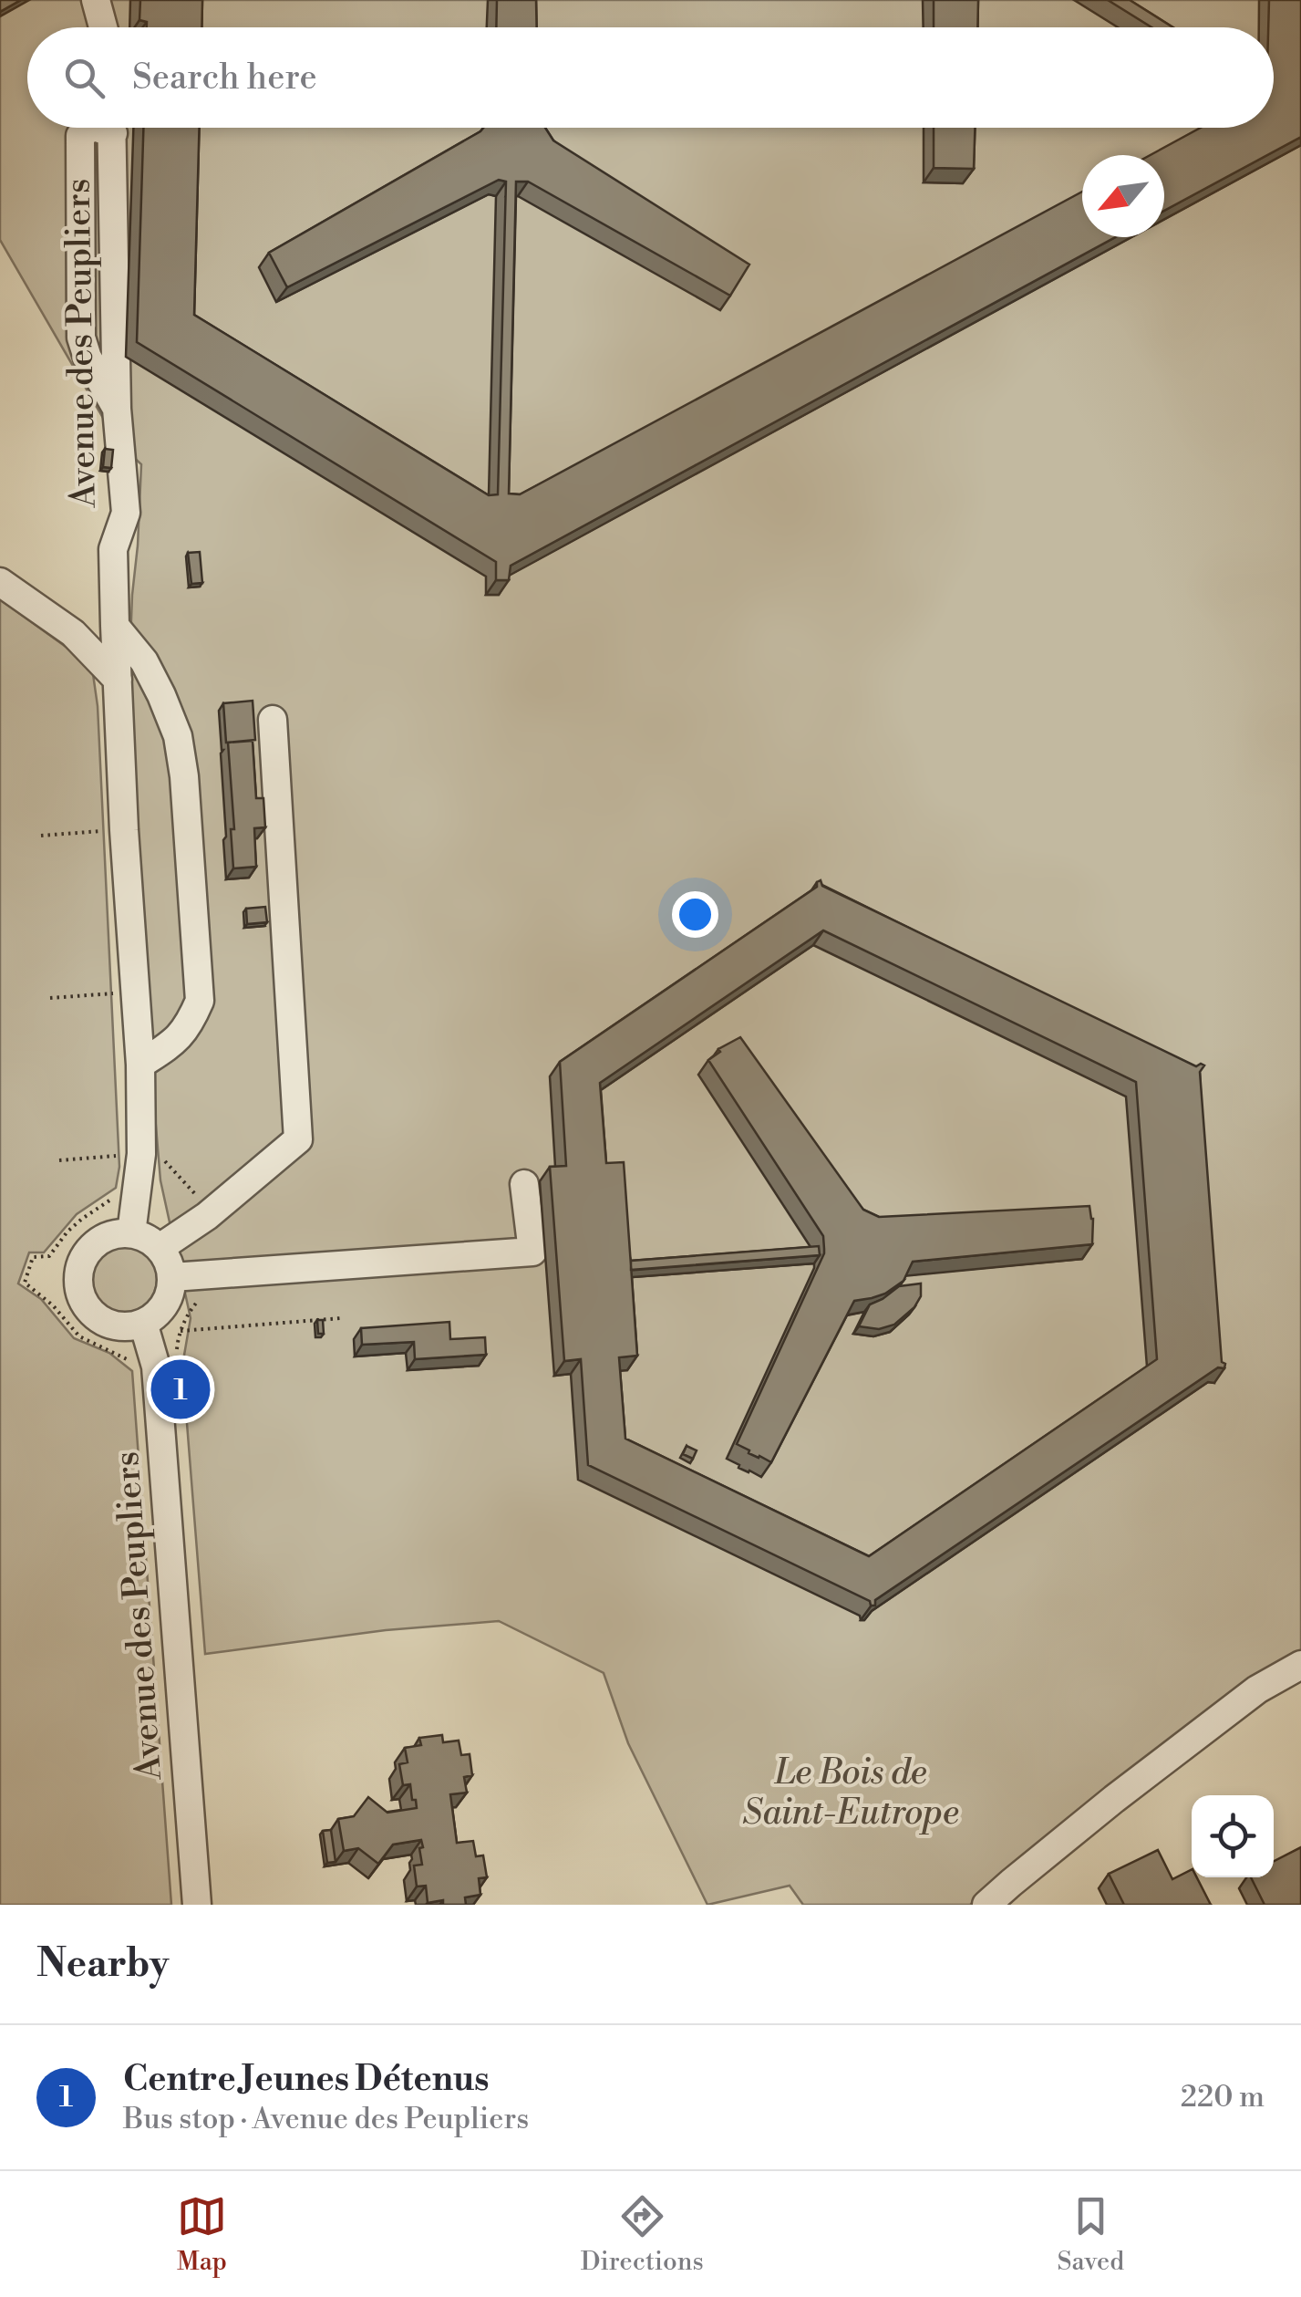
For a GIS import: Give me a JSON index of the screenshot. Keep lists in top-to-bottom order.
{
  "streets": {
    "street": ["Avenue des Peupliers"]
  },
  "parks": ["Le Bois de Saint-Eutrope"],
  "north": "bottom left",
  "page": {
    "search": "Search here",
    "pins": "1",
    "heading": "Nearby",
    "list": [
      {
        "mark": "1",
        "name": "Centre Jeunes Détenus",
        "note": "Bus stop · Avenue des Peupliers",
        "value": "220 m"
      }
    ],
    "nav": ["Map", "Directions", "Saved"]
  }
}
